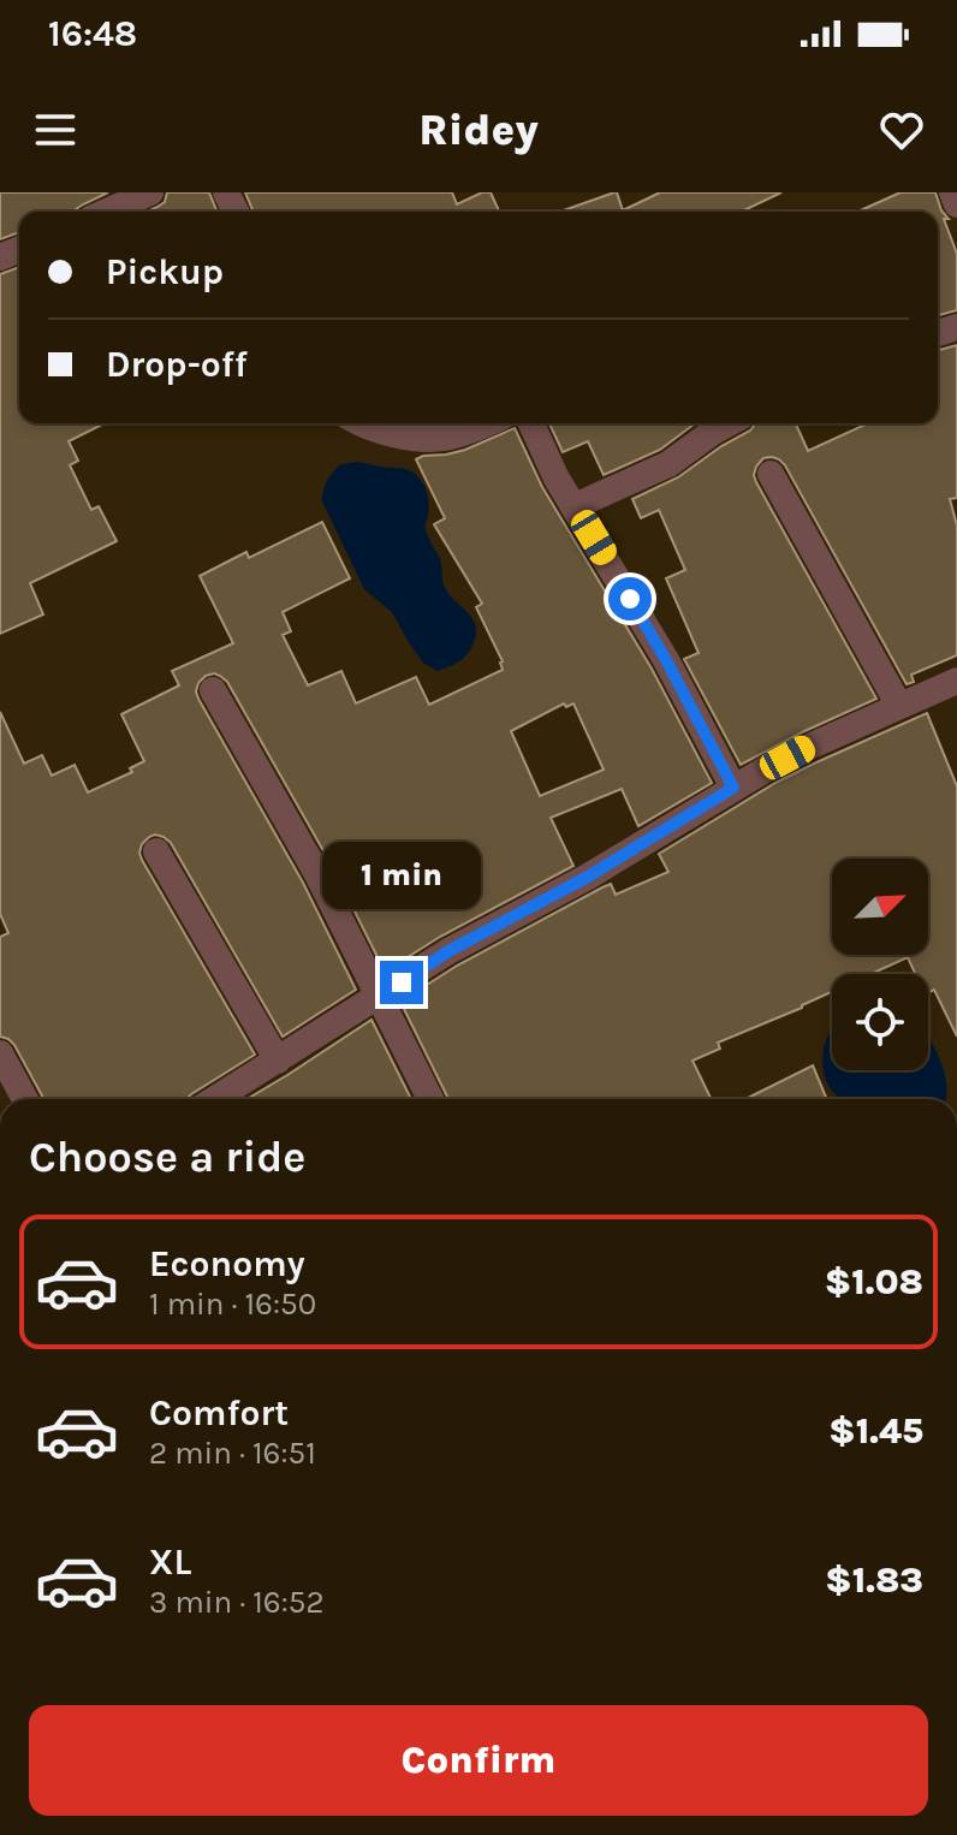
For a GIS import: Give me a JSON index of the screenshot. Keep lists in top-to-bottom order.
{
  "north": "top right",
  "page": {
    "status": "16:48",
    "header": "Ridey",
    "banner": ["Pickup", "Drop-off"],
    "bubble": "1 min",
    "heading": "Choose a ride",
    "list": [
      {
        "name": "Economy",
        "note": "1 min · 16:50",
        "value": "$1.08"
      },
      {
        "name": "Comfort",
        "note": "2 min · 16:51",
        "value": "$1.45"
      },
      {
        "name": "XL",
        "note": "3 min · 16:52",
        "value": "$1.83"
      }
    ],
    "buttons": "Confirm"
  }
}
